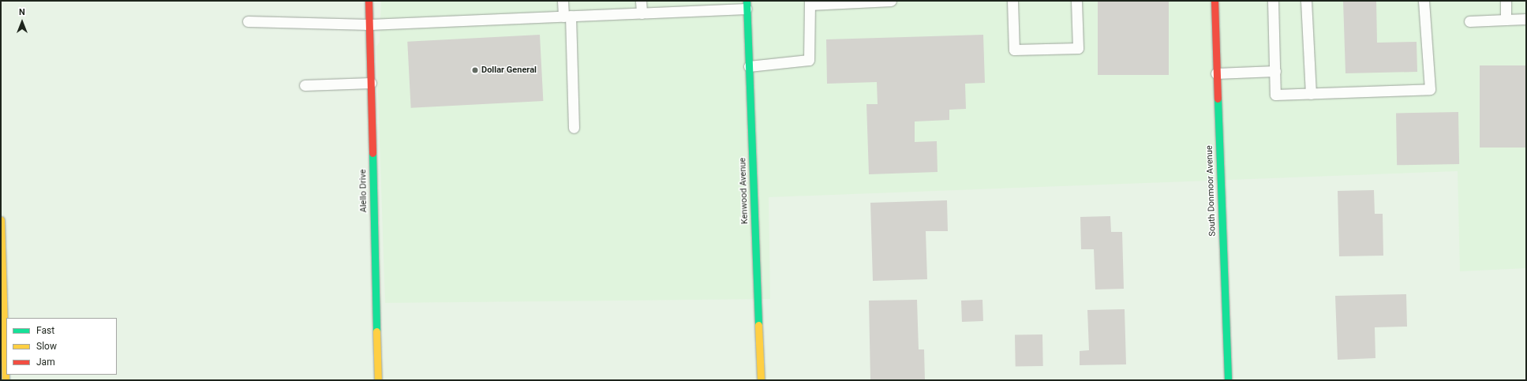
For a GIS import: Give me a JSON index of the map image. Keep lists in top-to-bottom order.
{
  "streets": {
    "street": ["Alello Drive", "Kenwood Avenue", "South Donmoor Avenue"]
  },
  "places": ["Dollar General"],
  "legend": ["Fast", "Slow", "Jam"],
  "north": "top"
}
